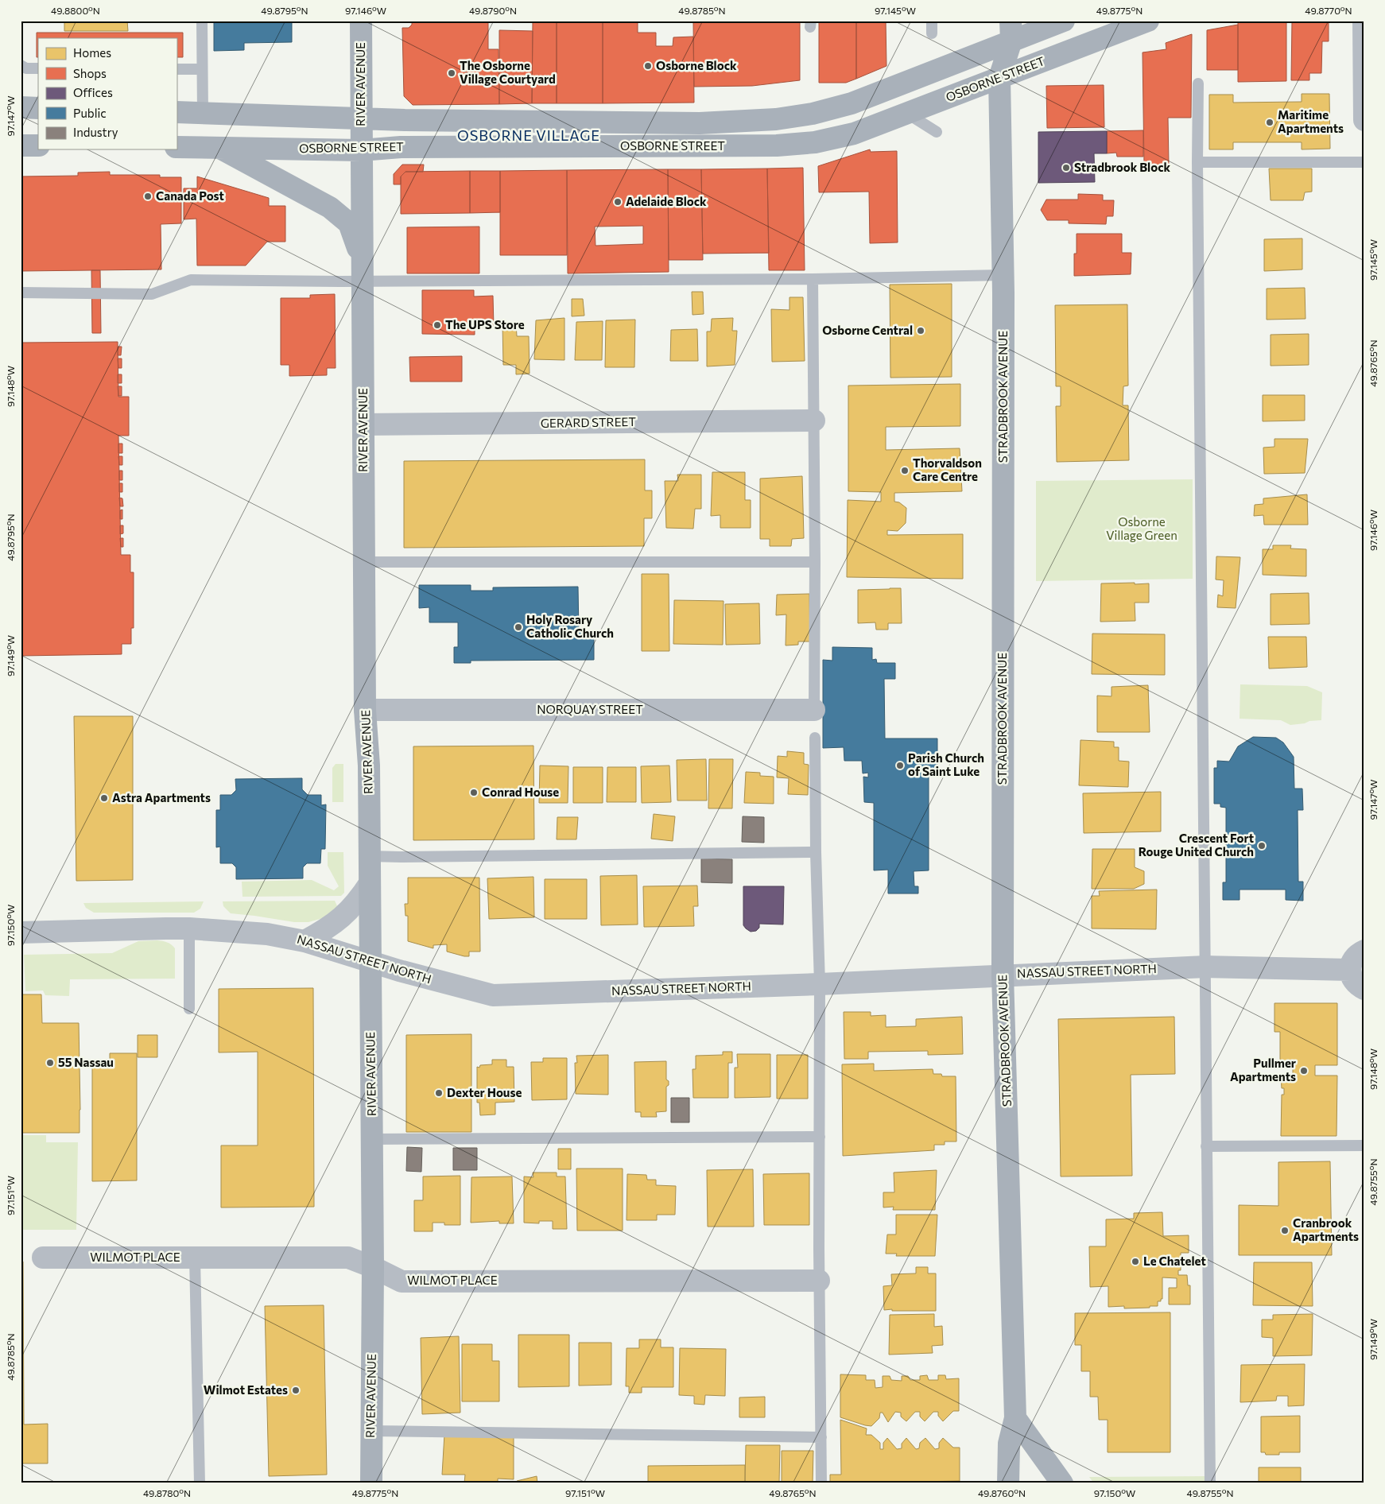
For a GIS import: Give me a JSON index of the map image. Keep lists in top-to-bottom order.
{
  "streets": {
    "street": [
      "OSBORNE STREET",
      "RIVER AVENUE",
      "STRADBROOK AVENUE",
      "GERARD STREET",
      "NORQUAY STREET",
      "NASSAU STREET NORTH",
      "WILMOT PLACE"
    ]
  },
  "crossings": [
    ["OSBORNE STREET", "RIVER AVENUE"],
    ["OSBORNE STREET", "STRADBROOK AVENUE"],
    ["RIVER AVENUE", "GERARD STREET"],
    ["RIVER AVENUE", "NORQUAY STREET"],
    ["RIVER AVENUE", "NASSAU STREET NORTH"],
    ["RIVER AVENUE", "WILMOT PLACE"],
    ["STRADBROOK AVENUE", "NASSAU STREET NORTH"]
  ],
  "districts": ["OSBORNE VILLAGE"],
  "parks": ["Osborne Village Green"],
  "places": [
    "Osborne Block",
    "The Osborne Village Courtyard",
    "Maritime Apartments",
    "Stradbrook Block",
    "Canada Post",
    "Adelaide Block",
    "The UPS Store",
    "Osborne Central",
    "Thorvaldson Care Centre",
    "Holy Rosary Catholic Church",
    "Parish Church of Saint Luke",
    "Conrad House",
    "Astra Apartments",
    "Crescent Fort Rouge United Church",
    "55 Nassau",
    "Pullmer Apartments",
    "Dexter House",
    "Cranbrook Apartments",
    "Le Chatelet",
    "Wilmot Estates"
  ],
  "legend": [
    "Homes",
    "Shops",
    "Offices",
    "Public",
    "Industry"
  ],
  "coordinates": [
    "49.8800°N",
    "49.8795°N",
    "97.146°W",
    "49.8790°N",
    "49.8785°N",
    "97.145°W",
    "49.8775°N",
    "49.8770°N",
    "97.147°W",
    "49.8765°N",
    "97.148°W",
    "97.149°W",
    "97.150°W",
    "49.8755°N",
    "97.151°W",
    "49.8780°N",
    "49.8760°N"
  ]
}
